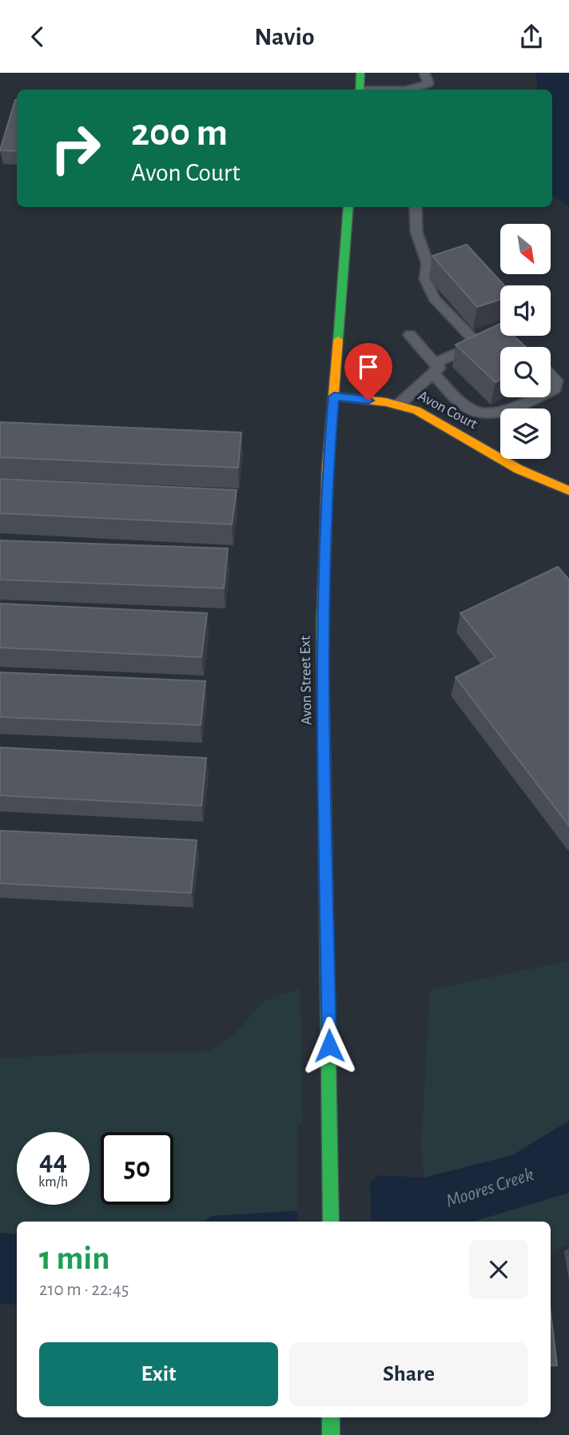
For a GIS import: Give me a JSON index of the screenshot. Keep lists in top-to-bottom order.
{
  "streets": {
    "main road": ["Avon Court", "Avon Street Ext"]
  },
  "crossings": [
    ["Avon Court", "Avon Street Ext"]
  ],
  "water": ["Moores Creek"],
  "north": "bottom right",
  "page": {
    "header": "Navio",
    "turn": ["200 m", "Avon Court"],
    "speed": "44 km/h",
    "limit": "50",
    "heading": ["1 min", "210 m · 22:45"],
    "buttons": ["Exit", "Share"]
  }
}
